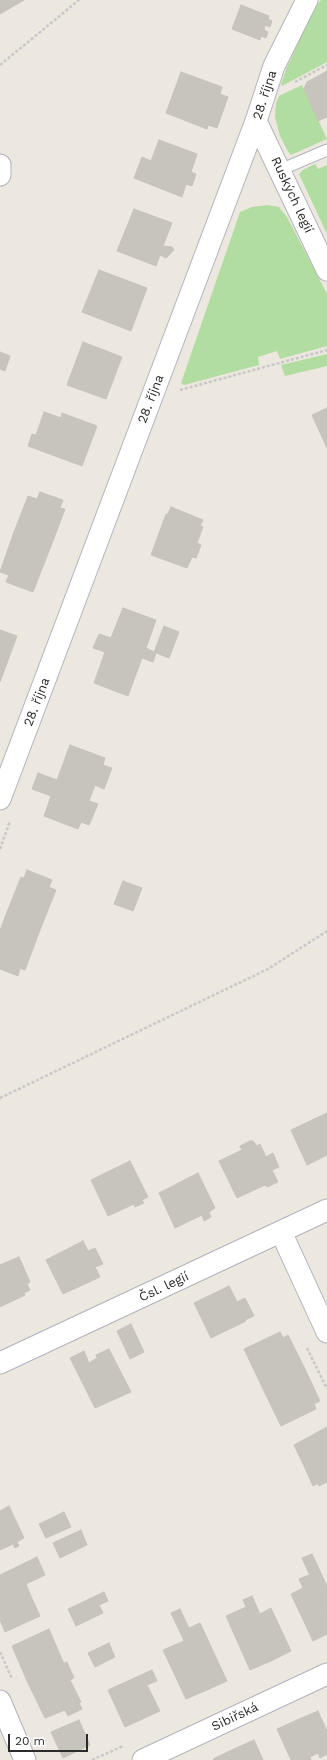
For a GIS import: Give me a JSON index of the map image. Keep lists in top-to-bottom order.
{
  "streets": {
    "street": [
      "28. října",
      "Ruských legií",
      "Čsl. legií",
      "Sibiřská"
    ]
  },
  "crossings": [
    ["28. října", "Ruských legií"]
  ],
  "scale_bar": "20 m"
}
